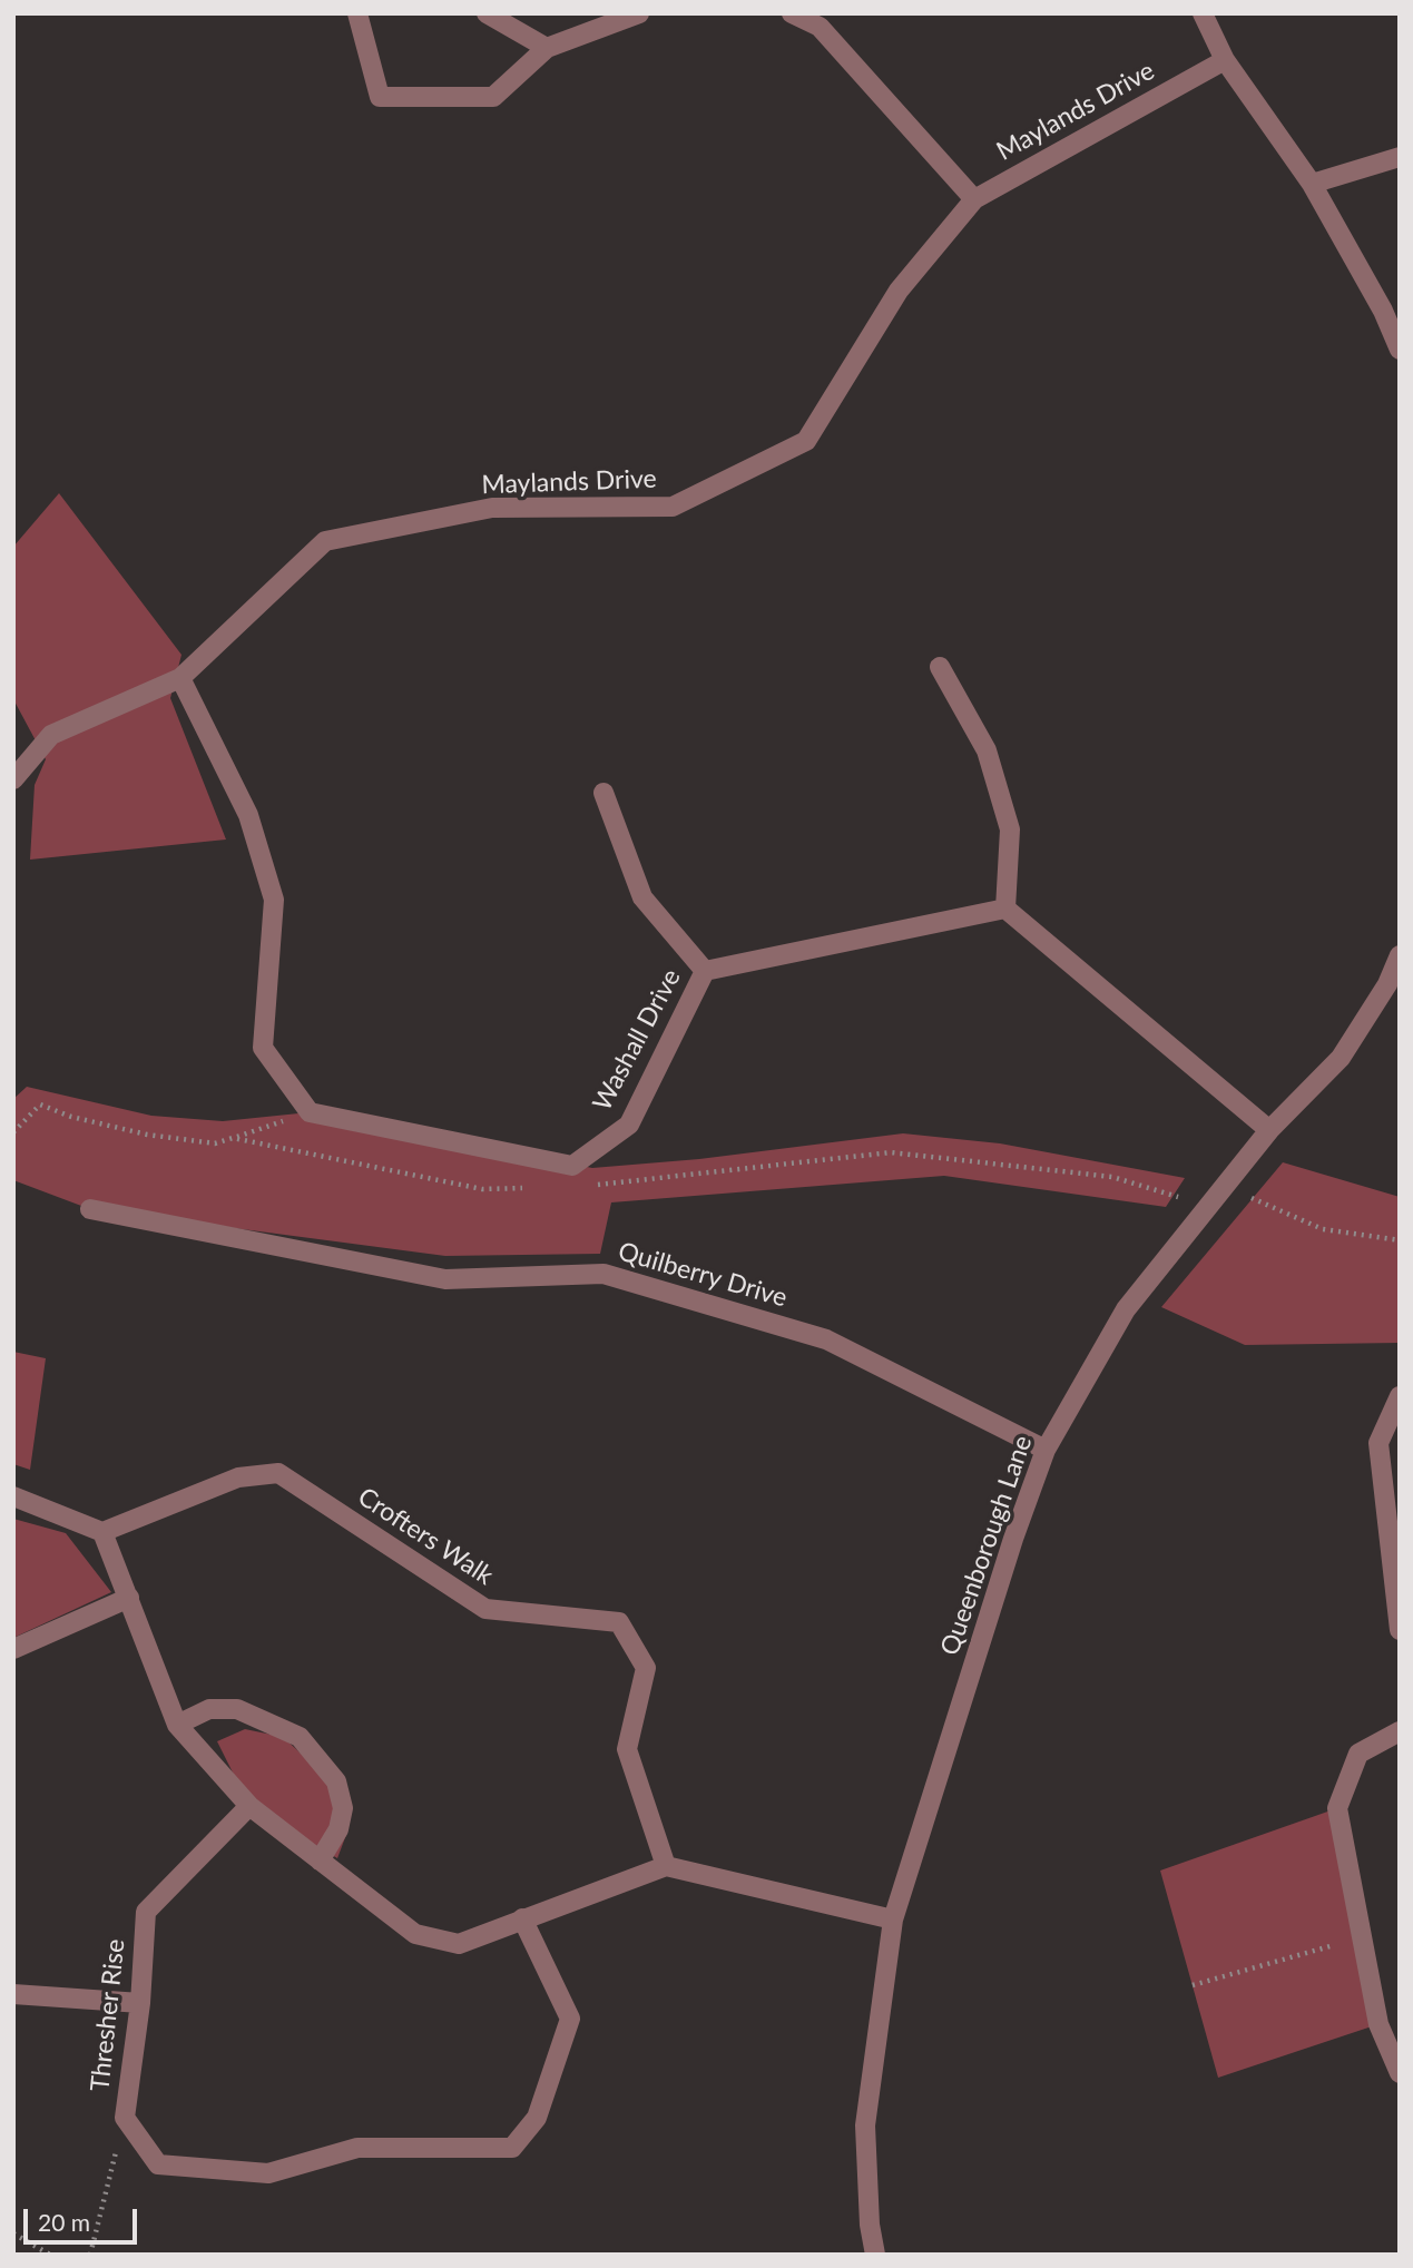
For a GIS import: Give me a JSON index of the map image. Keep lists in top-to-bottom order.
{
  "streets": {
    "street": [
      "Maylands Drive",
      "Washall Drive",
      "Quilberry Drive",
      "Crofters Walk",
      "Queenborough Lane",
      "Thresher Rise"
    ]
  },
  "crossings": [
    ["Quilberry Drive", "Queenborough Lane"]
  ],
  "scale_bar": "20 m"
}
